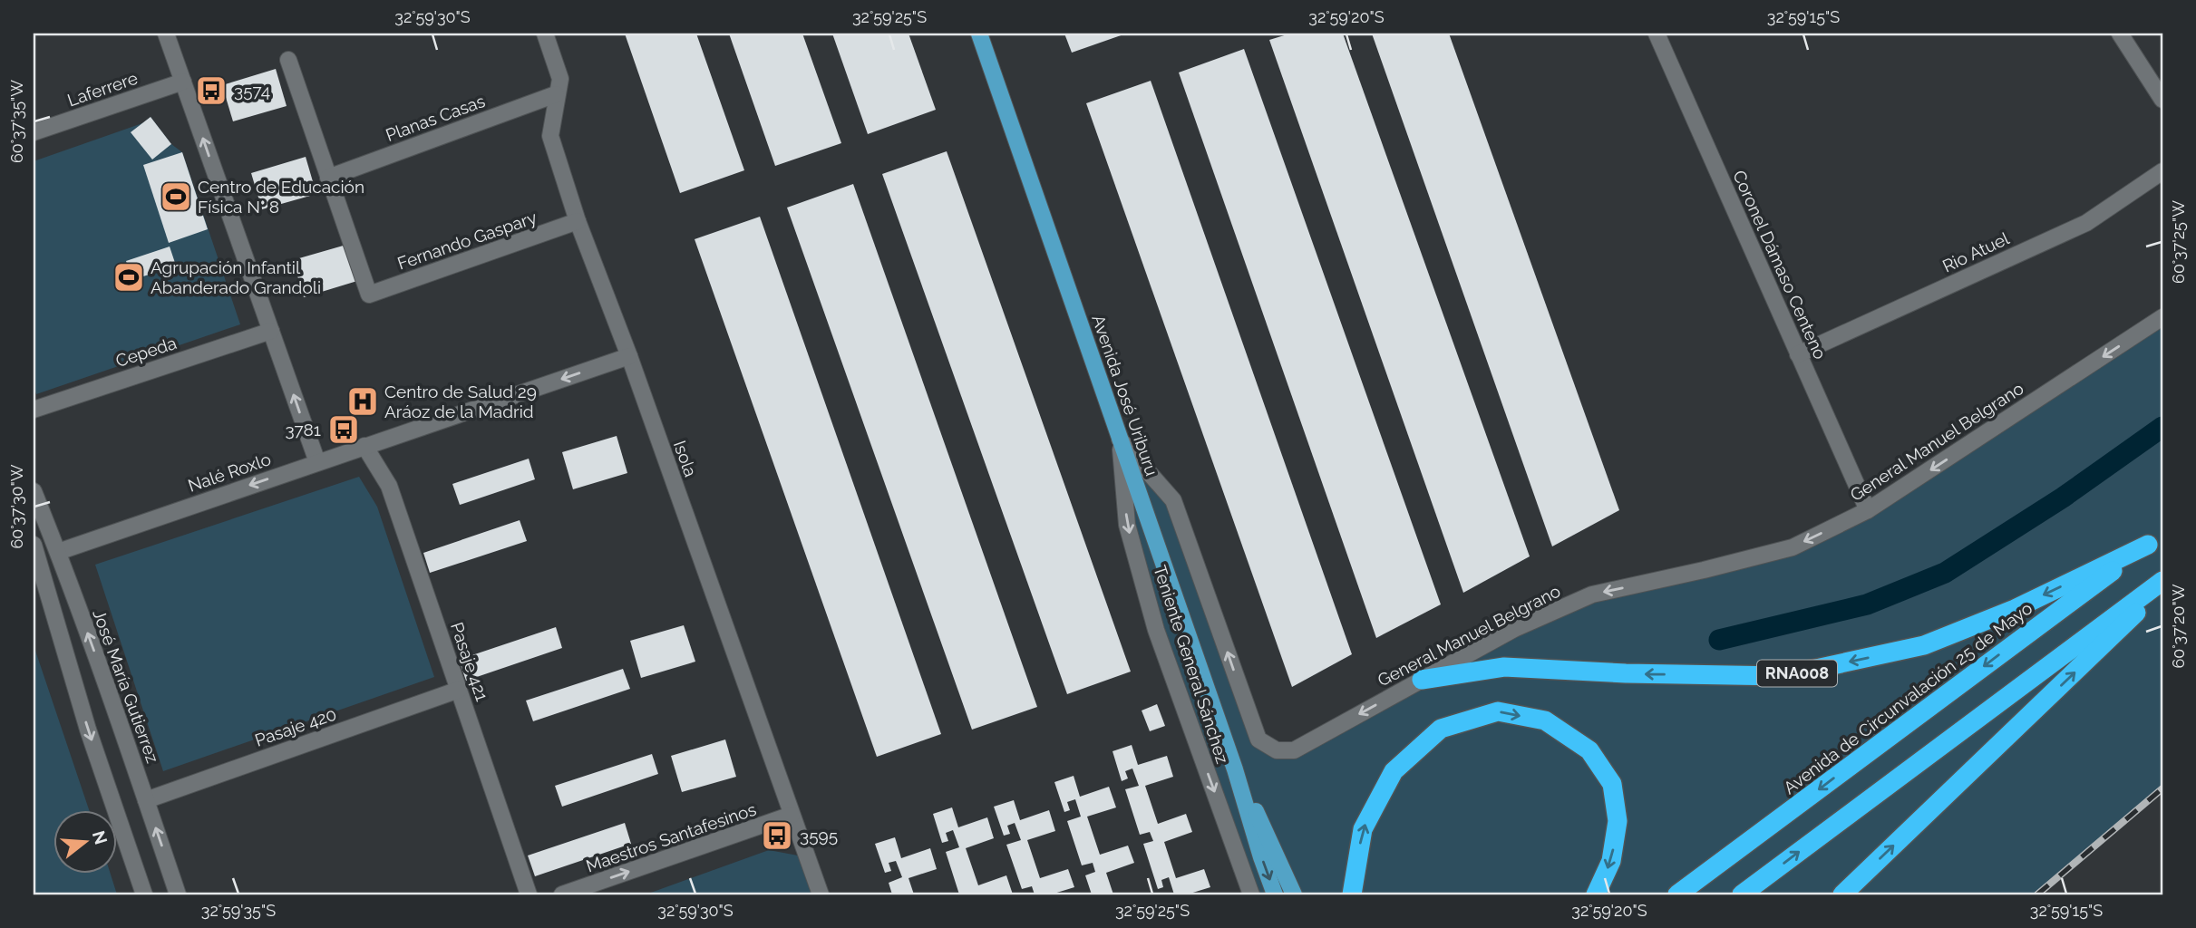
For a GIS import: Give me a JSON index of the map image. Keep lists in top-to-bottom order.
{
  "streets": {
    "highway": ["RNA008", "Avenida de Circunvalación 25 de Mayo"],
    "main road": ["Avenida José Uriburu"],
    "street": [
      "Laferrere",
      "Planas Casas",
      "Fernando Gaspary",
      "Rio Atuel",
      "Coronel Dámaso Centeno",
      "Cepeda",
      "General Manuel Belgrano",
      "Isola",
      "Nalé Roxlo",
      "Pasaje 421",
      "Teniente General Sánchez",
      "José María Gutierrez",
      "Pasaje 420",
      "Maestros Santafesinos"
    ]
  },
  "crossings": [
    ["Planas Casas", "Fernando Gaspary"],
    ["Planas Casas", "Isola"],
    ["Fernando Gaspary", "Isola"],
    ["Rio Atuel", "Coronel Dámaso Centeno"],
    ["Coronel Dámaso Centeno", "General Manuel Belgrano"],
    ["Avenida José Uriburu", "General Manuel Belgrano"],
    ["Avenida José Uriburu", "Teniente General Sánchez"],
    ["General Manuel Belgrano", "Teniente General Sánchez"],
    ["General Manuel Belgrano", "RNA008"],
    ["Isola", "Nalé Roxlo"],
    ["Isola", "Maestros Santafesinos"],
    ["Nalé Roxlo", "Pasaje 421"],
    ["Nalé Roxlo", "José María Gutierrez"],
    ["Pasaje 421", "Pasaje 420"],
    ["RNA008", "Avenida de Circunvalación 25 de Mayo"],
    ["José María Gutierrez", "Pasaje 420"]
  ],
  "one_way": ["Nalé Roxlo", "Teniente General Sánchez", "Maestros Santafesinos"],
  "places": {
    "bus stop": ["3574", "3781", "3595"],
    "sports": ["Centro de Educación Física N° 8", "Agrupación Infantil Abanderado Grandoli"],
    "hospital": ["Centro de Salud 29 Aráoz de la Madrid"]
  },
  "north": "right",
  "coordinates": [
    "32°59'30\"S",
    "32°59'25\"S",
    "32°59'20\"S",
    "32°59'15\"S",
    "60°37'35\"W",
    "60°37'25\"W",
    "60°37'30\"W",
    "60°37'20\"W",
    "32°59'35\"S"
  ]
}
